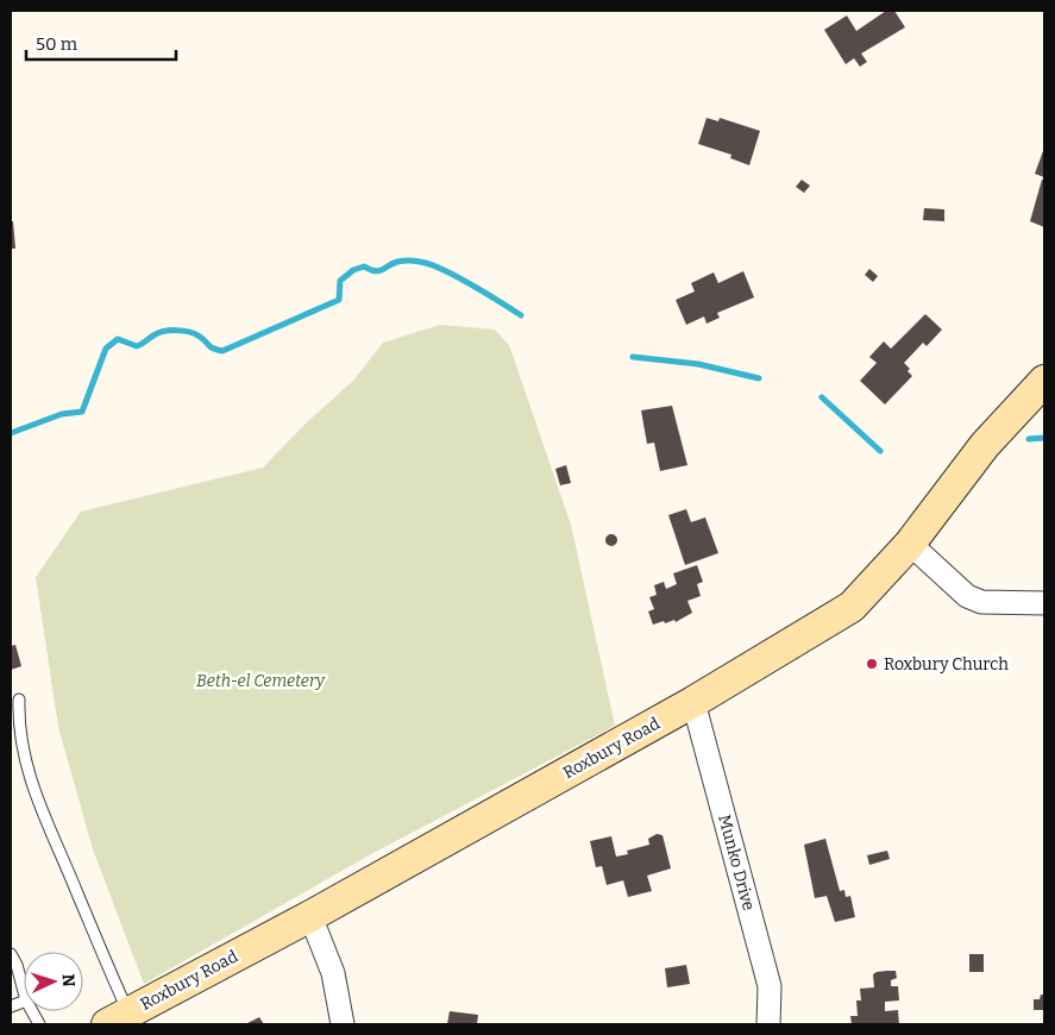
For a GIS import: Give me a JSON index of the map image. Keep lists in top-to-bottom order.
{
  "streets": {
    "street": ["Roxbury Road", "Munko Drive"]
  },
  "crossings": [
    ["Roxbury Road", "Munko Drive"]
  ],
  "parks": ["Beth-el Cemetery"],
  "places": ["Roxbury Church"],
  "scale_bar": "50 m",
  "north": "right"
}
